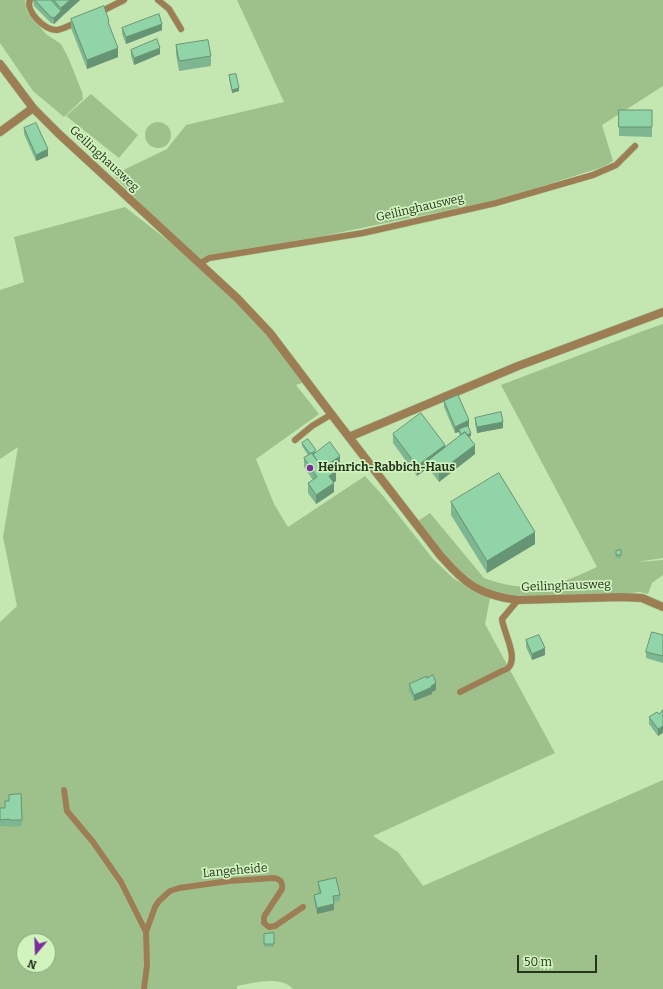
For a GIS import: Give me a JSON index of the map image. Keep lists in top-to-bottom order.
{
  "streets": {
    "street": ["Geilinghausweg"],
    "lane": ["Langeheide"]
  },
  "places": ["Heinrich-Rabbich-Haus"],
  "scale_bar": "50 m",
  "north": "bottom"
}
